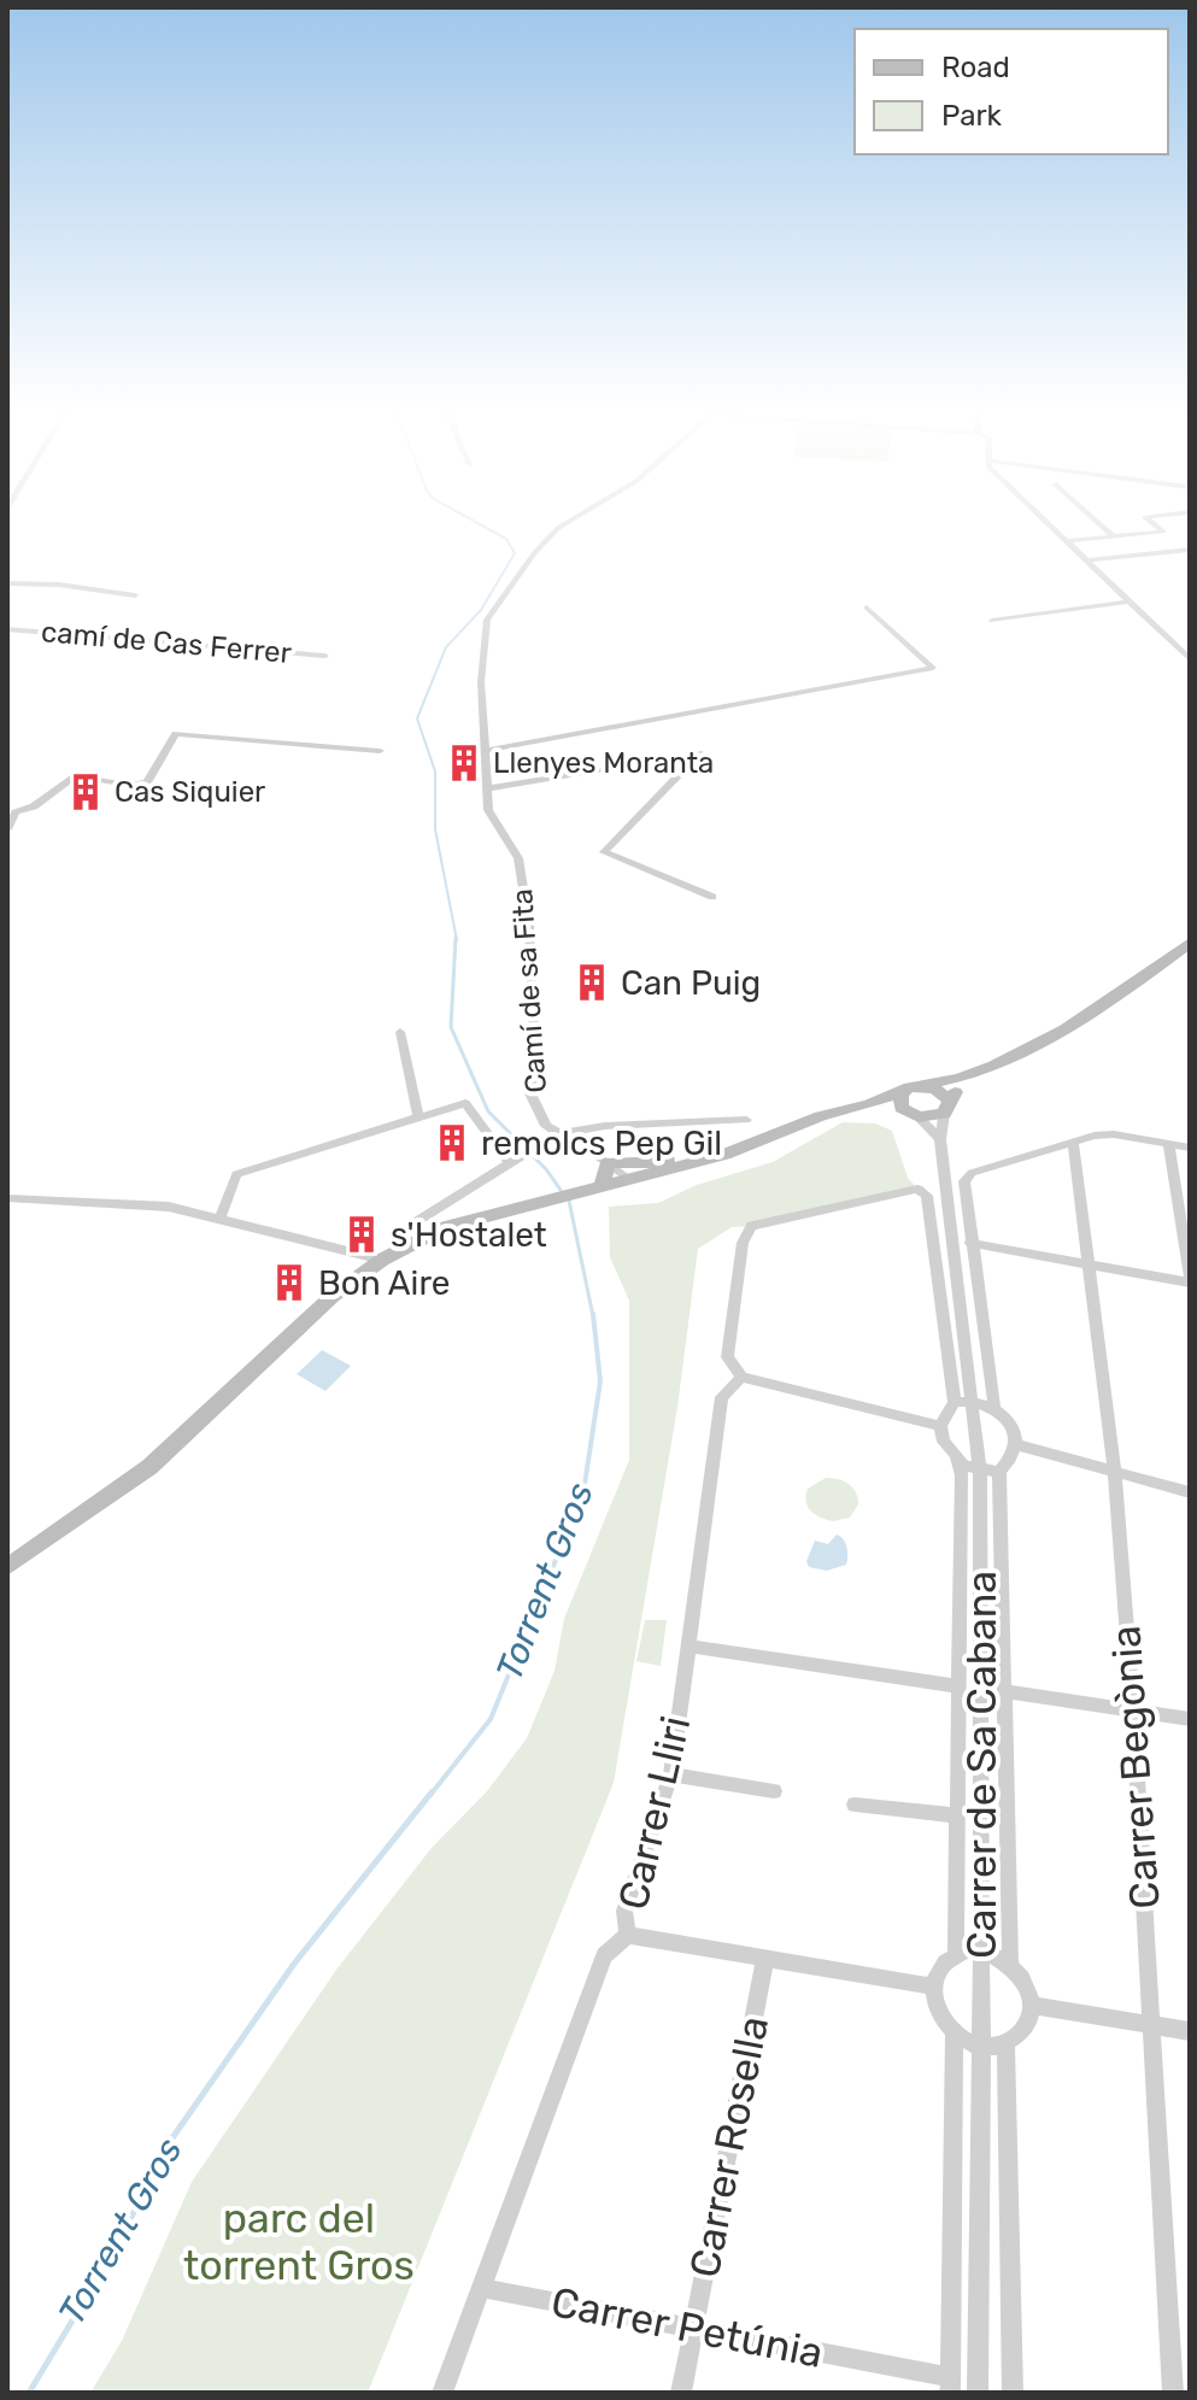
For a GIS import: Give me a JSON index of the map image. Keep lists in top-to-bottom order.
{
  "streets": {
    "street": [
      "camí de Cas Ferrer",
      "Camí de sa Fita",
      "Carrer de Sa Cabana",
      "Carrer Begònia",
      "Carrer Lliri",
      "Carrer Rosella",
      "Carrer Petúnia"
    ]
  },
  "crossings": [
    ["Carrer Lliri", "Carrer Petúnia"],
    ["Carrer Rosella", "Carrer Petúnia"]
  ],
  "water": ["Torrent Gros"],
  "parks": ["parc del torrent Gros"],
  "places": {
    "building": [
      "Llenyes Moranta",
      "Cas Siquier",
      "Can Puig",
      "remolcs Pep Gil",
      "s'Hostalet",
      "Bon Aire"
    ]
  },
  "legend": ["Road", "Park"]
}
